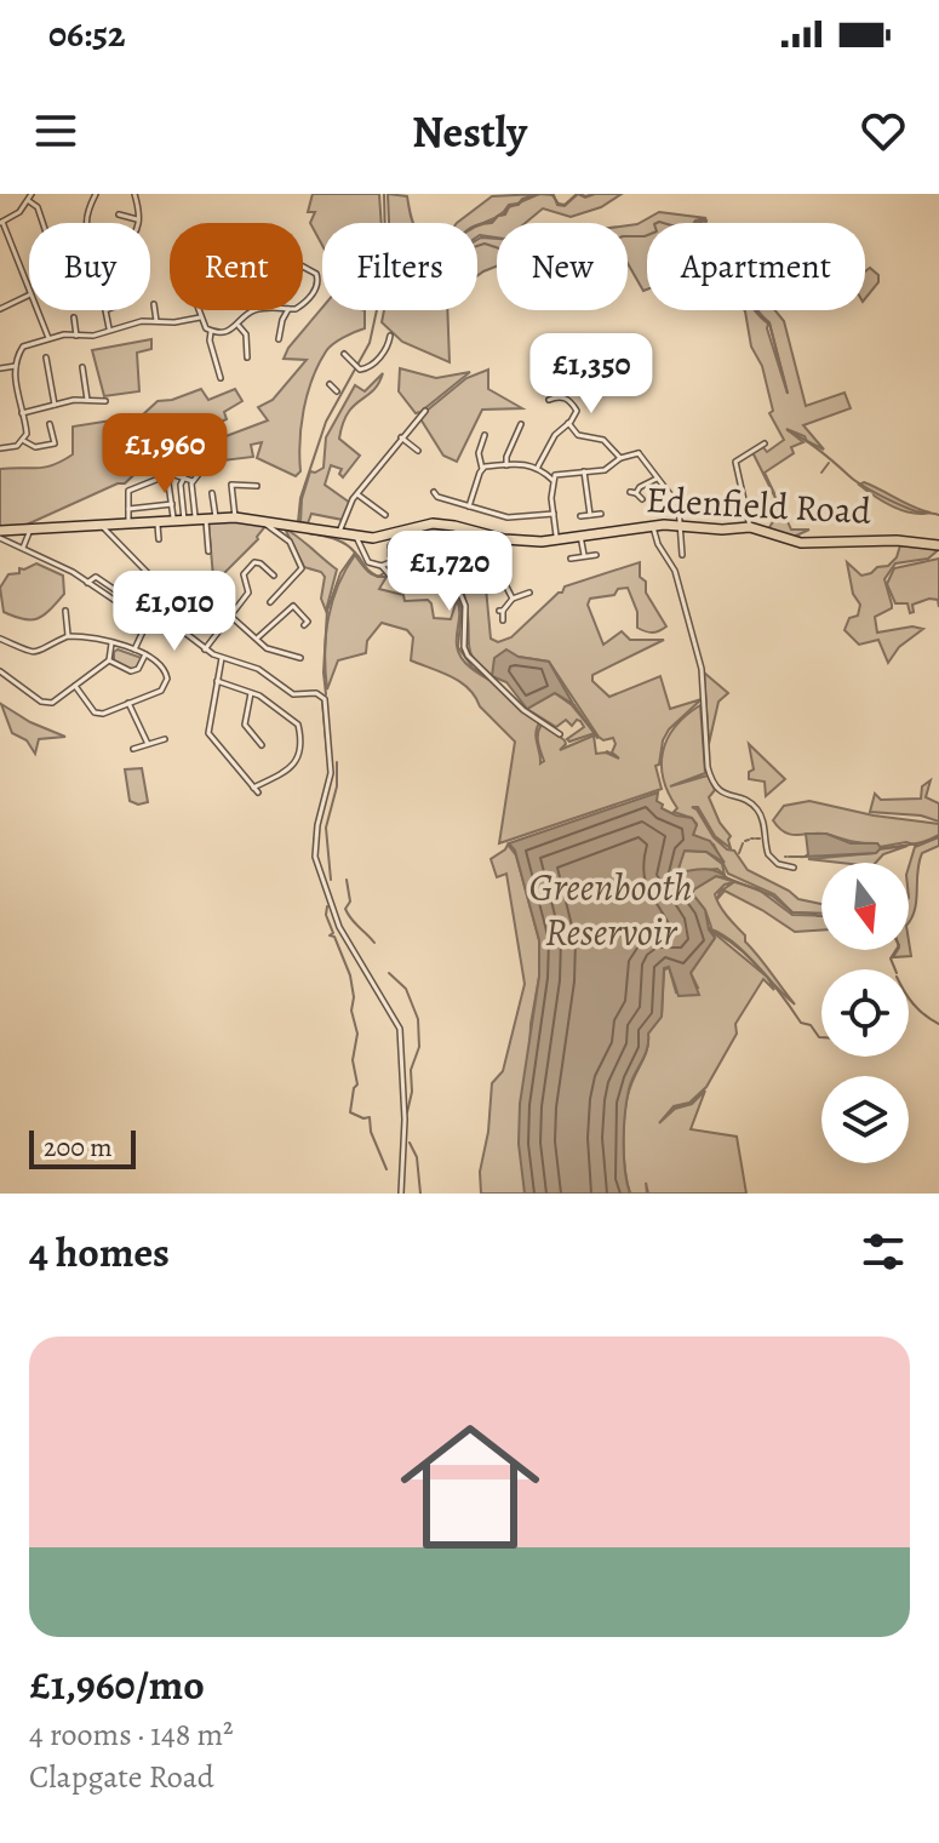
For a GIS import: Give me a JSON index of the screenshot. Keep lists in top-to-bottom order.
{
  "streets": {
    "main road": ["Edenfield Road"]
  },
  "water": ["Greenbooth Reservoir"],
  "scale_bar": "200 m",
  "north": "bottom",
  "page": {
    "status": "06:52",
    "header": "Nestly",
    "chip": [
      "Buy",
      "Rent",
      "Filters",
      "New",
      "Apartment"
    ],
    "price": [
      "£1,350",
      "£1,960",
      "£1,720",
      "£1,010"
    ],
    "scale": "200 m",
    "heading": "4 homes",
    "list": [
      {
        "name": "£1,960/mo",
        "note": "4 rooms · 148 m² · Clapgate Road"
      }
    ]
  }
}
